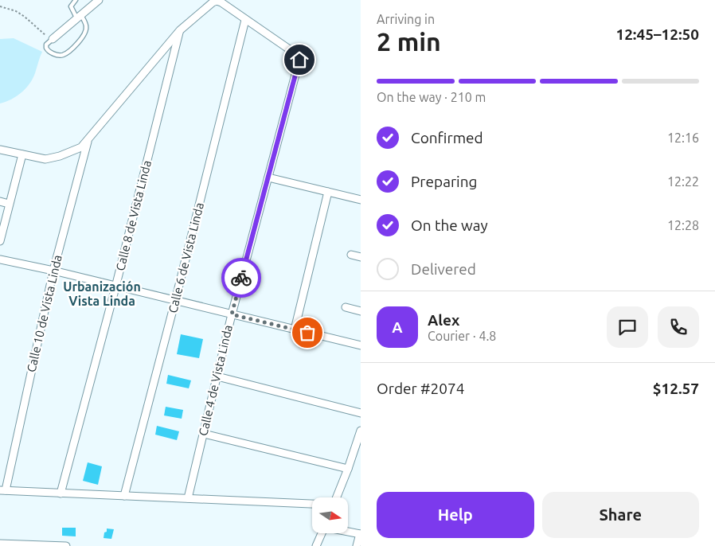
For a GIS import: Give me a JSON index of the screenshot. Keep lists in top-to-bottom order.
{
  "streets": {
    "street": [
      "Calle 8 de Vista Linda",
      "Calle 6 de Vista Linda",
      "Calle 10 de Vista Linda",
      "Calle 4 de Vista Linda"
    ]
  },
  "crossings": [
    ["Calle 6 de Vista Linda", "Calle 4 de Vista Linda"]
  ],
  "districts": ["Urbanización Vista Linda"],
  "north": "right",
  "page": {
    "heading": ["2 min", "Arriving in", "12:45–12:50"],
    "panel": [
      "Alex",
      "Courier · 4.8",
      "Order #2074",
      "$12.57"
    ],
    "bar": "On the way · 210 m",
    "list": [
      ["Confirmed", "12:16"],
      ["Preparing", "12:22"],
      ["On the way", "12:28"],
      "Delivered"
    ],
    "round": "A",
    "buttons": ["Help", "Share"]
  }
}
